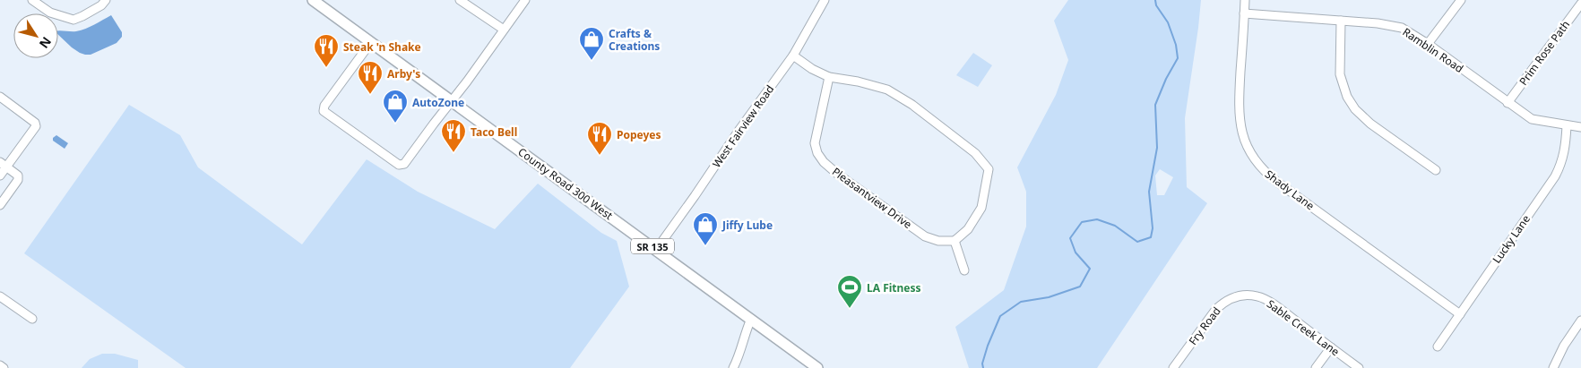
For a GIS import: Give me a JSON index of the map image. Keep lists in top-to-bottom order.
{
  "streets": {
    "main road": ["County Road 300 West", "SR 135"],
    "street": [
      "Ramblin Road",
      "Prim Rose Path",
      "West Fairview Road",
      "Shady Lane",
      "Pleasantview Drive",
      "Lucky Lane",
      "Fry Road",
      "Sable Creek Lane"
    ]
  },
  "crossings": [
    ["Ramblin Road", "Prim Rose Path"],
    ["Ramblin Road", "Shady Lane"],
    ["Ramblin Road", "Lucky Lane"],
    ["West Fairview Road", "County Road 300 West"],
    ["Shady Lane", "Lucky Lane"],
    ["Fry Road", "Sable Creek Lane"]
  ],
  "places": {
    "shop": ["Crafts & Creations", "AutoZone", "Jiffy Lube"],
    "restaurant": [
      "Steak 'n Shake",
      "Arby's",
      "Taco Bell",
      "Popeyes"
    ],
    "sports": ["LA Fitness"]
  },
  "north": "bottom right"
}
